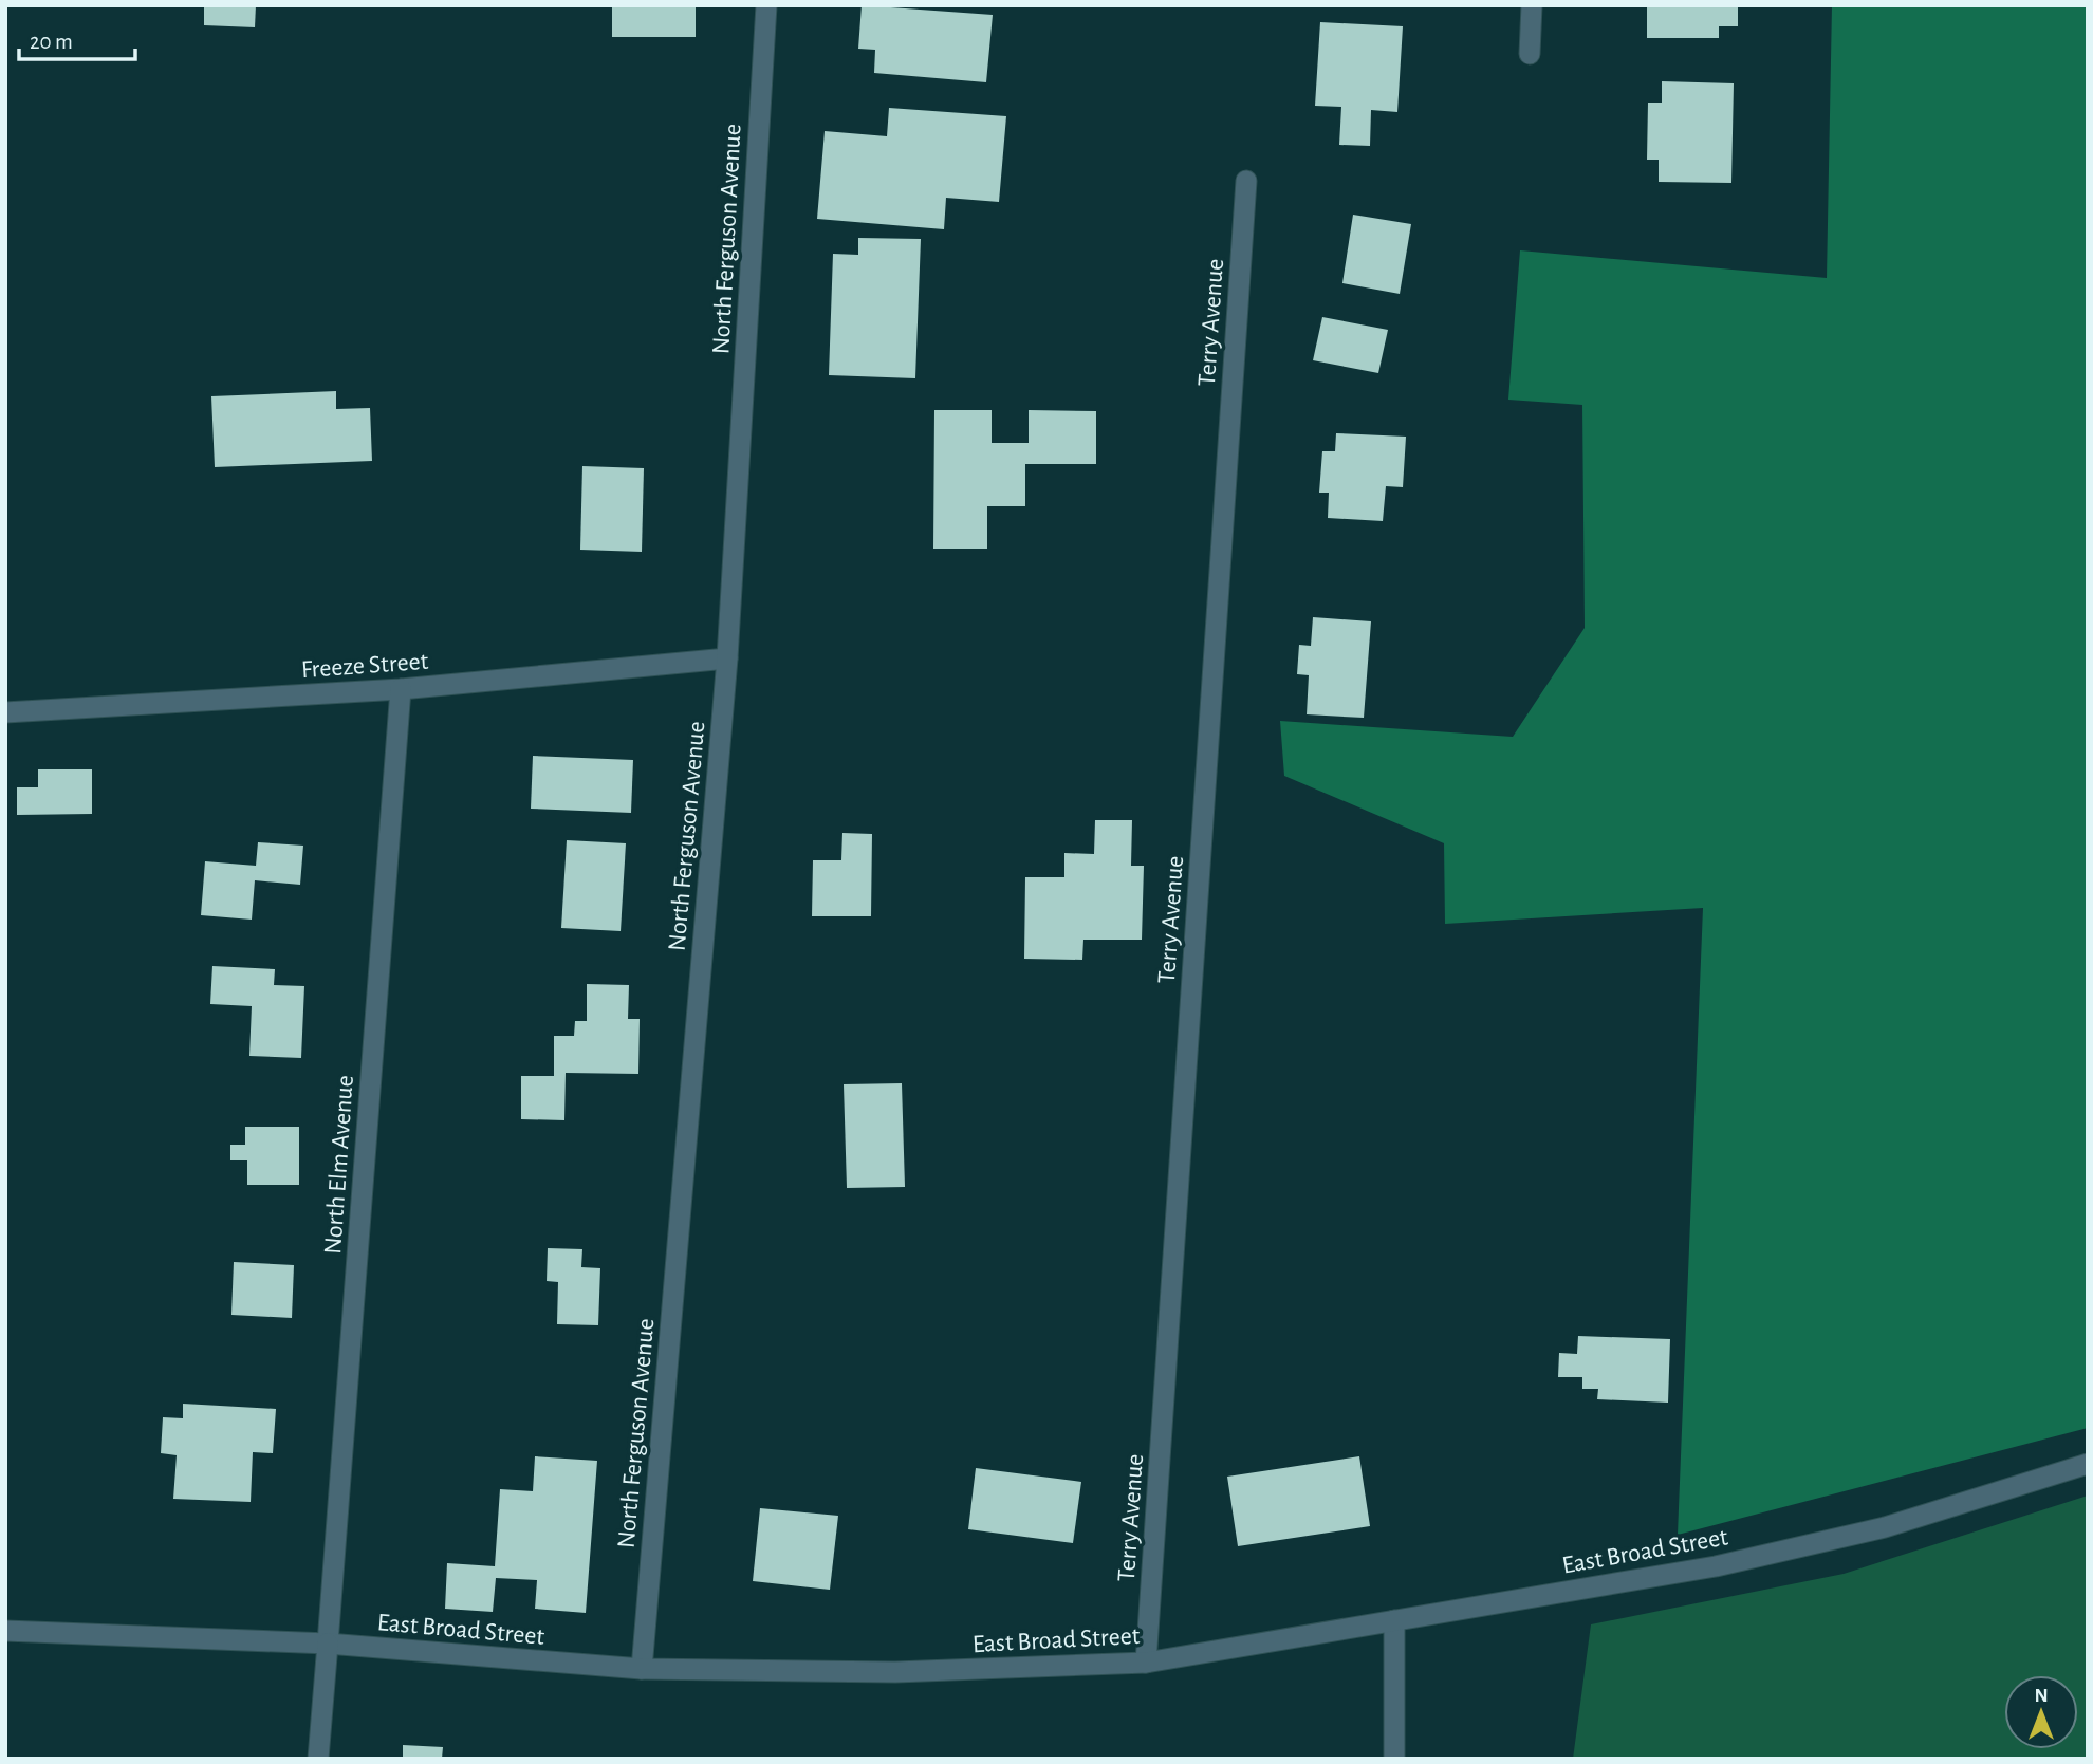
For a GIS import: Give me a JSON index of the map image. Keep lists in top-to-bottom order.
{
  "streets": {
    "street": [
      "North Ferguson Avenue",
      "Terry Avenue",
      "Freeze Street",
      "North Elm Avenue",
      "East Broad Street"
    ]
  },
  "crossings": [
    ["North Ferguson Avenue", "Freeze Street"],
    ["North Ferguson Avenue", "East Broad Street"],
    ["Terry Avenue", "East Broad Street"],
    ["Freeze Street", "North Elm Avenue"],
    ["North Elm Avenue", "East Broad Street"]
  ],
  "scale_bar": "20 m",
  "north": "top"
}
